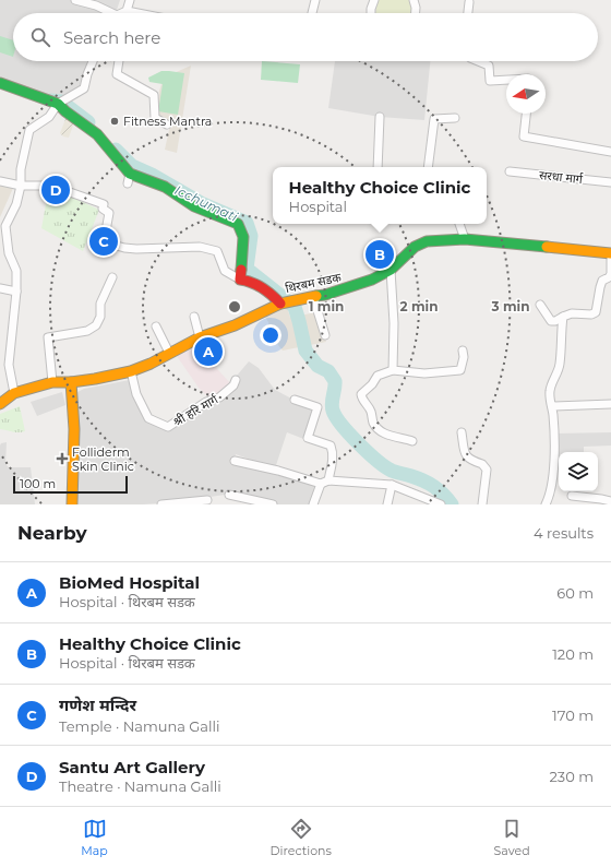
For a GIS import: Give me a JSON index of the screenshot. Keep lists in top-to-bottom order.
{
  "streets": {
    "main road": ["थिरबम सडक"],
    "street": ["सरधा मार्ग", "श्री हरि मार्ग"]
  },
  "crossings": [
    ["थिरबम सडक", "श्री हरि मार्ग"]
  ],
  "water": ["Icchumati"],
  "places": {
    "other": ["Fitness Mantra"],
    "health": ["Folliderm Skin Clinic"]
  },
  "scale_bar": "100 m",
  "north": "left",
  "page": {
    "search": "Search here",
    "popup": ["Healthy Choice Clinic", "Hospital"],
    "pins": [
      "D",
      "C",
      "B",
      "A"
    ],
    "scale": "100 m",
    "heading": ["Nearby", "4 results"],
    "list": [
      {
        "mark": "A",
        "name": "BioMed Hospital",
        "note": "Hospital · थिरबम सडक",
        "value": "60 m"
      },
      {
        "mark": "B",
        "name": "Healthy Choice Clinic",
        "note": "Hospital · थिरबम सडक",
        "value": "120 m"
      },
      {
        "mark": "C",
        "name": "गणेश मन्दिर",
        "note": "Temple · Namuna Galli",
        "value": "170 m"
      },
      {
        "mark": "D",
        "name": "Santu Art Gallery",
        "note": "Theatre · Namuna Galli",
        "value": "230 m"
      }
    ],
    "nav": ["Map", "Directions", "Saved"]
  },
  "rings": ["1 min", "2 min", "3 min"]
}
